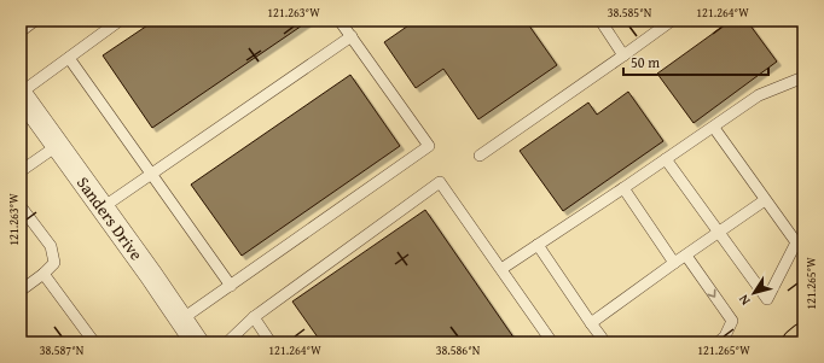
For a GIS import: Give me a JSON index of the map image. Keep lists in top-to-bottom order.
{
  "streets": {
    "street": ["Sanders Drive"]
  },
  "scale_bar": "50 m",
  "north": "bottom left",
  "coordinates": [
    "121.263°W",
    "38.585°N",
    "121.264°W",
    "121.265°W",
    "38.587°N",
    "38.586°N"
  ]
}
